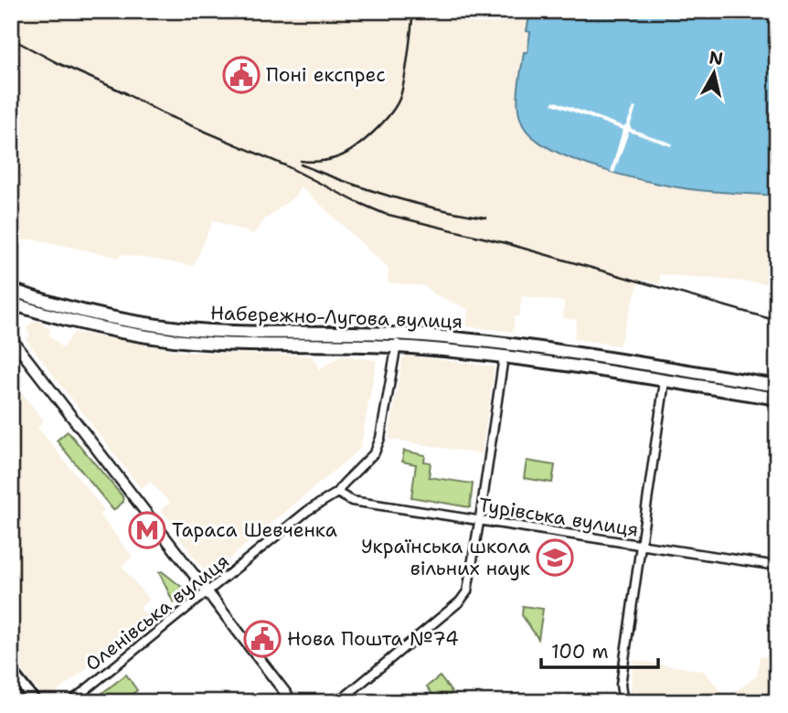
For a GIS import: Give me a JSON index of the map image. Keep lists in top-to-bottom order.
{
  "streets": {
    "main road": ["Набережно-Лугова вулиця"],
    "street": ["Турівська вулиця", "Оленівська вулиця"]
  },
  "crossings": [
    ["Набережно-Лугова вулиця", "Оленівська вулиця"],
    ["Турівська вулиця", "Оленівська вулиця"]
  ],
  "places": {
    "public building": ["Поні експрес", "Нова Пошта №74"],
    "metro station": ["Тараса Шевченка"],
    "school or university": ["Українська школа вільних наук"]
  },
  "scale_bar": "100 m",
  "north": "top"
}
